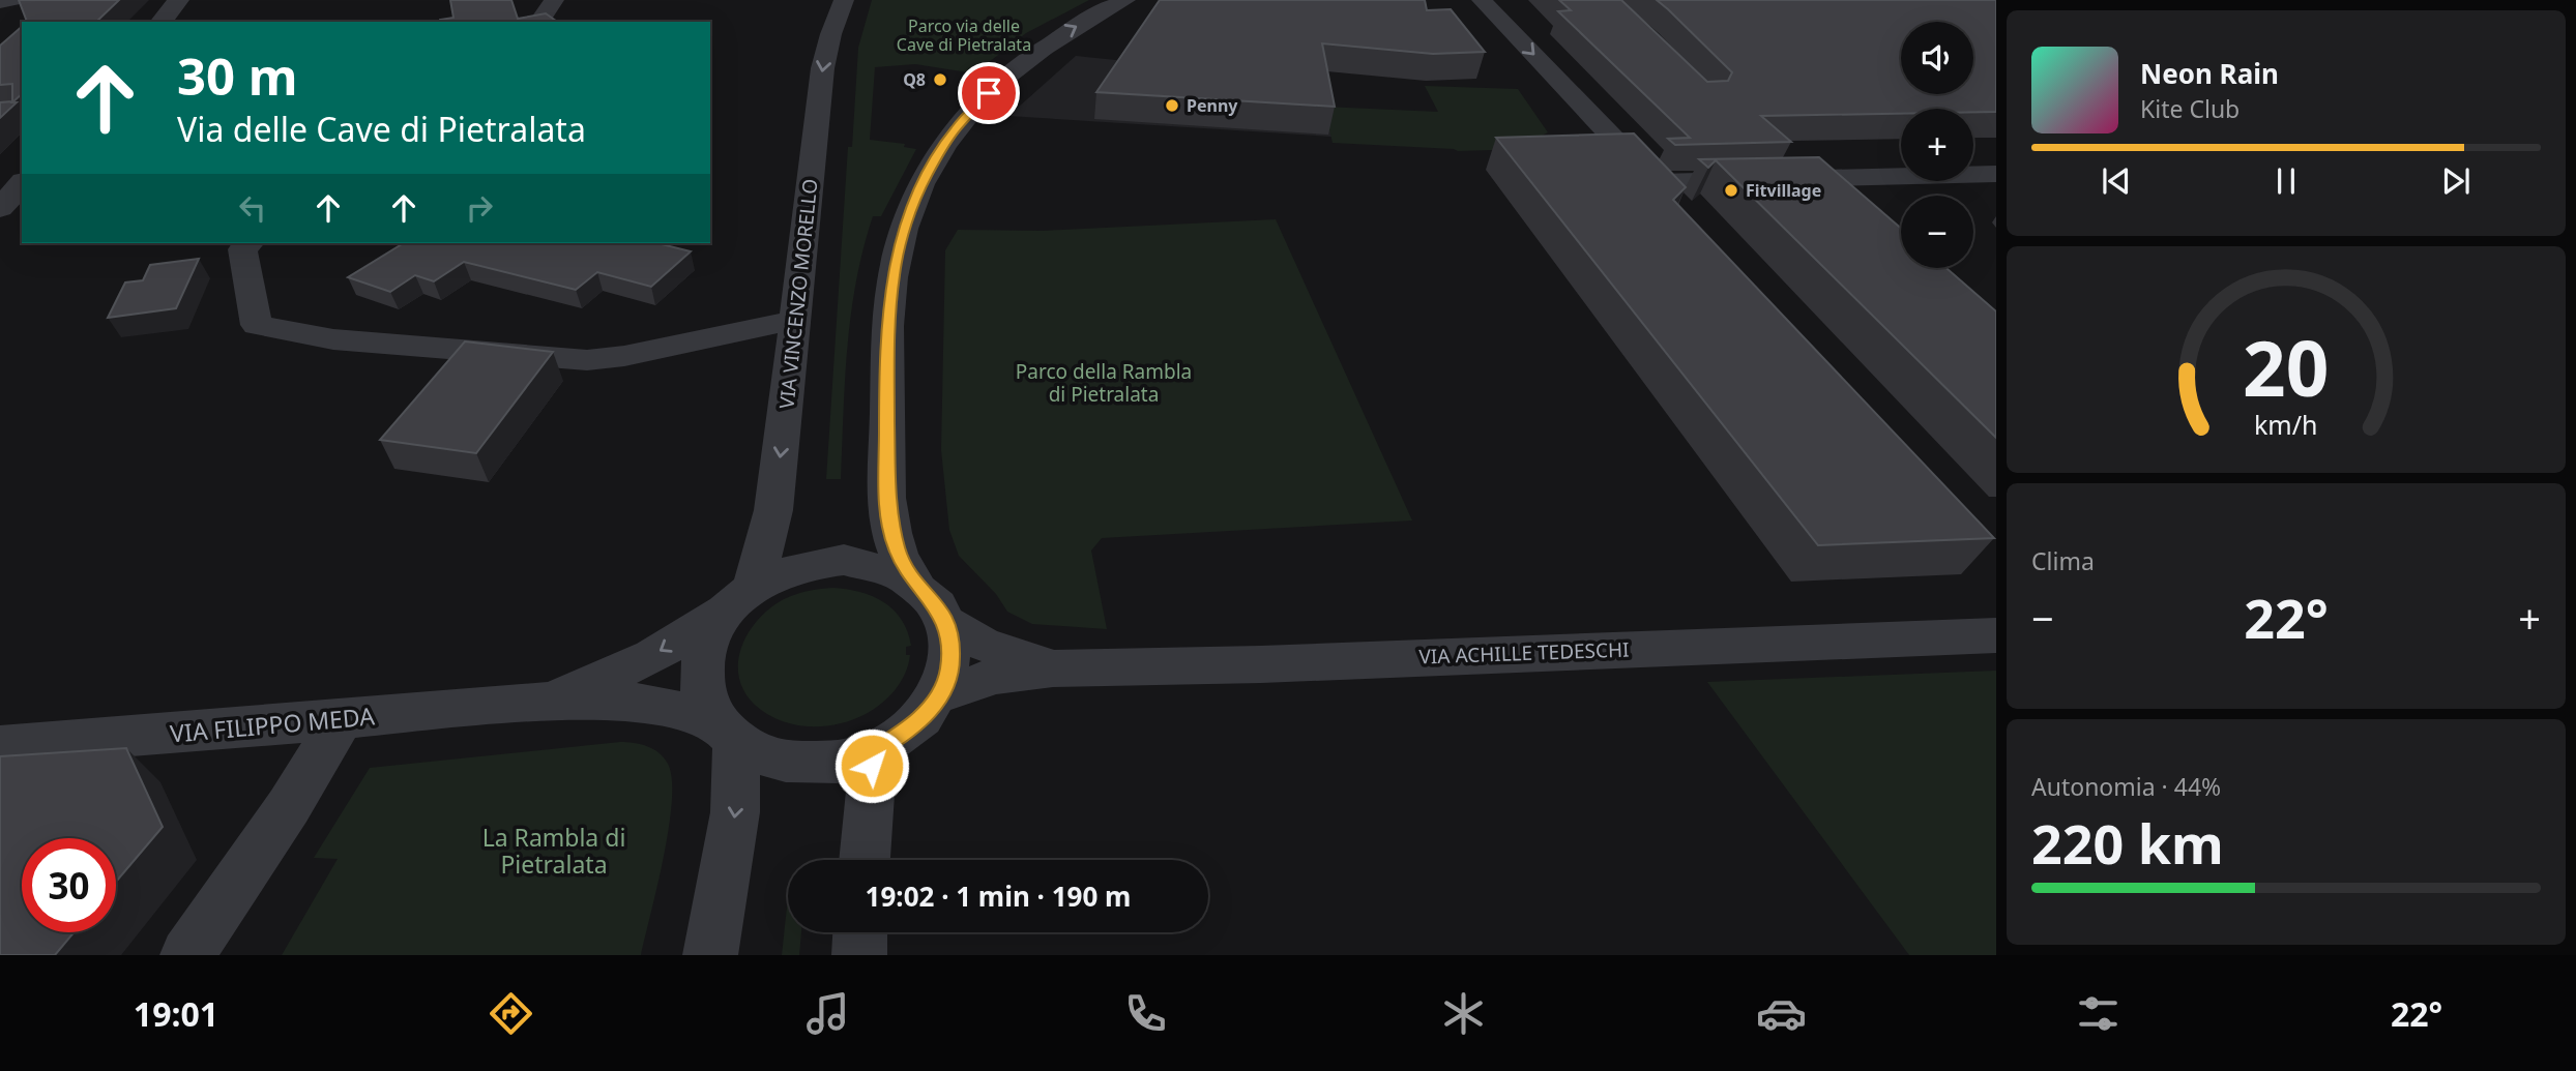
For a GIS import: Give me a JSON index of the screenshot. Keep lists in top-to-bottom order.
{
  "streets": {
    "street": ["VIA VINCENZO MORELLO", "VIA ACHILLE TEDESCHI", "VIA FILIPPO MEDA"]
  },
  "crossings": [
    ["VIA VINCENZO MORELLO", "VIA ACHILLE TEDESCHI"],
    ["VIA VINCENZO MORELLO", "VIA FILIPPO MEDA"],
    ["VIA ACHILLE TEDESCHI", "VIA FILIPPO MEDA"]
  ],
  "one_way": ["VIA VINCENZO MORELLO"],
  "parks": ["Parco via delle Cave di Pietralata", "Parco della Rambla di Pietralata", "La Rambla di Pietralata"],
  "places": ["Q8", "Penny", "Fitvillage"],
  "page": {
    "map_buttons": ["+", "−"],
    "turn": ["30 m", "Via delle Cave di Pietralata"],
    "song": ["Neon Rain", "Kite Club"],
    "tile": [
      "Clima",
      ["Autonomia · 44%", "220 km"]
    ],
    "heat": ["−", "22°", "+"],
    "limit": "30",
    "trip": "19:02 · 1 min · 190 m",
    "tabs": ["19:01", "22°"],
    "gauge": ["20", "km/h"]
  }
}
